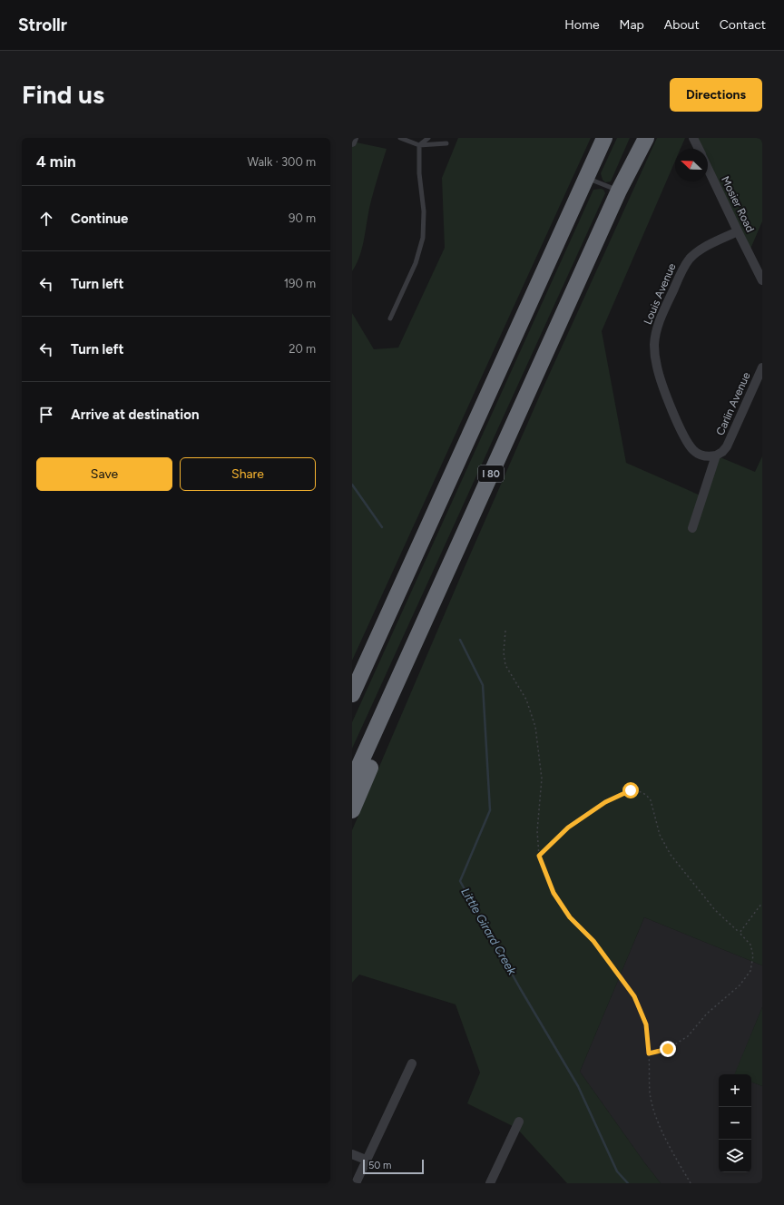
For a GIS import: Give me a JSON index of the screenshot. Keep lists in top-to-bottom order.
{
  "streets": {
    "highway": ["I 80"],
    "street": ["Mosier Road", "Louis Avenue", "Carlin Avenue"]
  },
  "crossings": [
    ["Mosier Road", "Louis Avenue"],
    ["Louis Avenue", "Carlin Avenue"]
  ],
  "water": ["Little Girard Creek"],
  "scale_bar": "50 m",
  "north": "top left",
  "page": {
    "header": "Strollr",
    "nav": [
      "Home",
      "Map",
      "About",
      "Contact"
    ],
    "buttons": [
      "Directions",
      ["Save", "Share"]
    ],
    "title": "Find us",
    "heading": ["4 min", "Walk · 300 m"],
    "list": [
      ["Continue", "90 m"],
      ["Turn left", "190 m"],
      ["Turn left", "20 m"],
      "Arrive at destination"
    ],
    "map_buttons": ["+", "−"],
    "scale": "50 m"
  }
}
